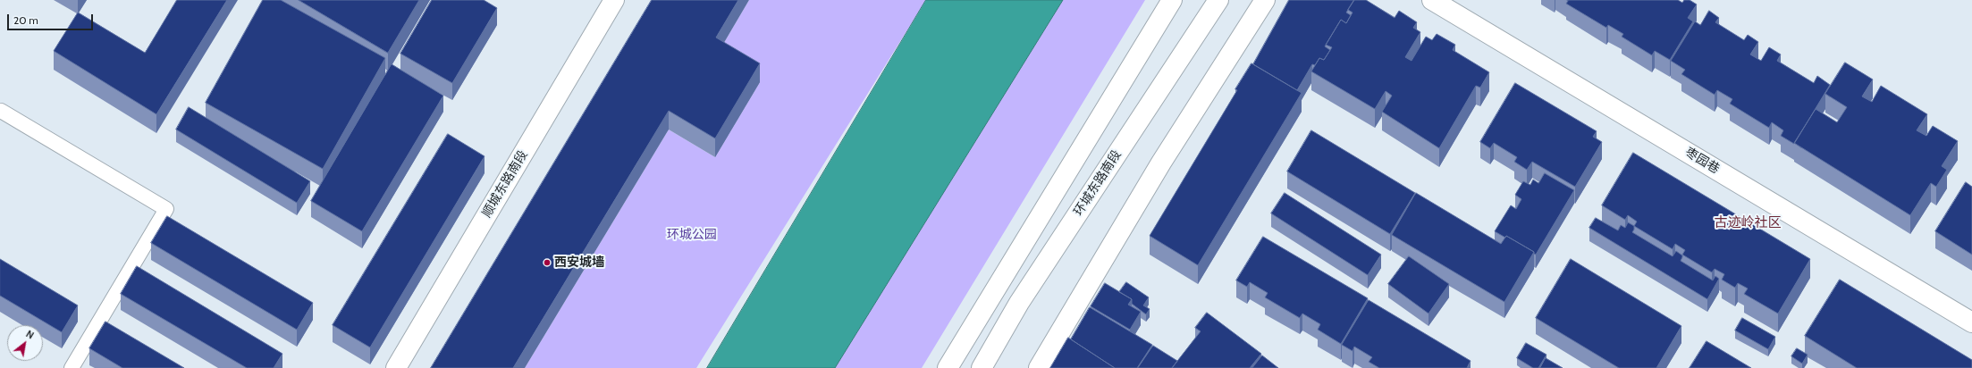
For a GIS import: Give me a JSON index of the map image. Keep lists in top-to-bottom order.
{
  "streets": {
    "street": ["枣园巷", "环城东路南段", "顺城东路南段"]
  },
  "districts": ["古迹岭社区"],
  "parks": ["环城公园"],
  "places": ["西安城墙"],
  "scale_bar": "20 m",
  "north": "top right"
}
